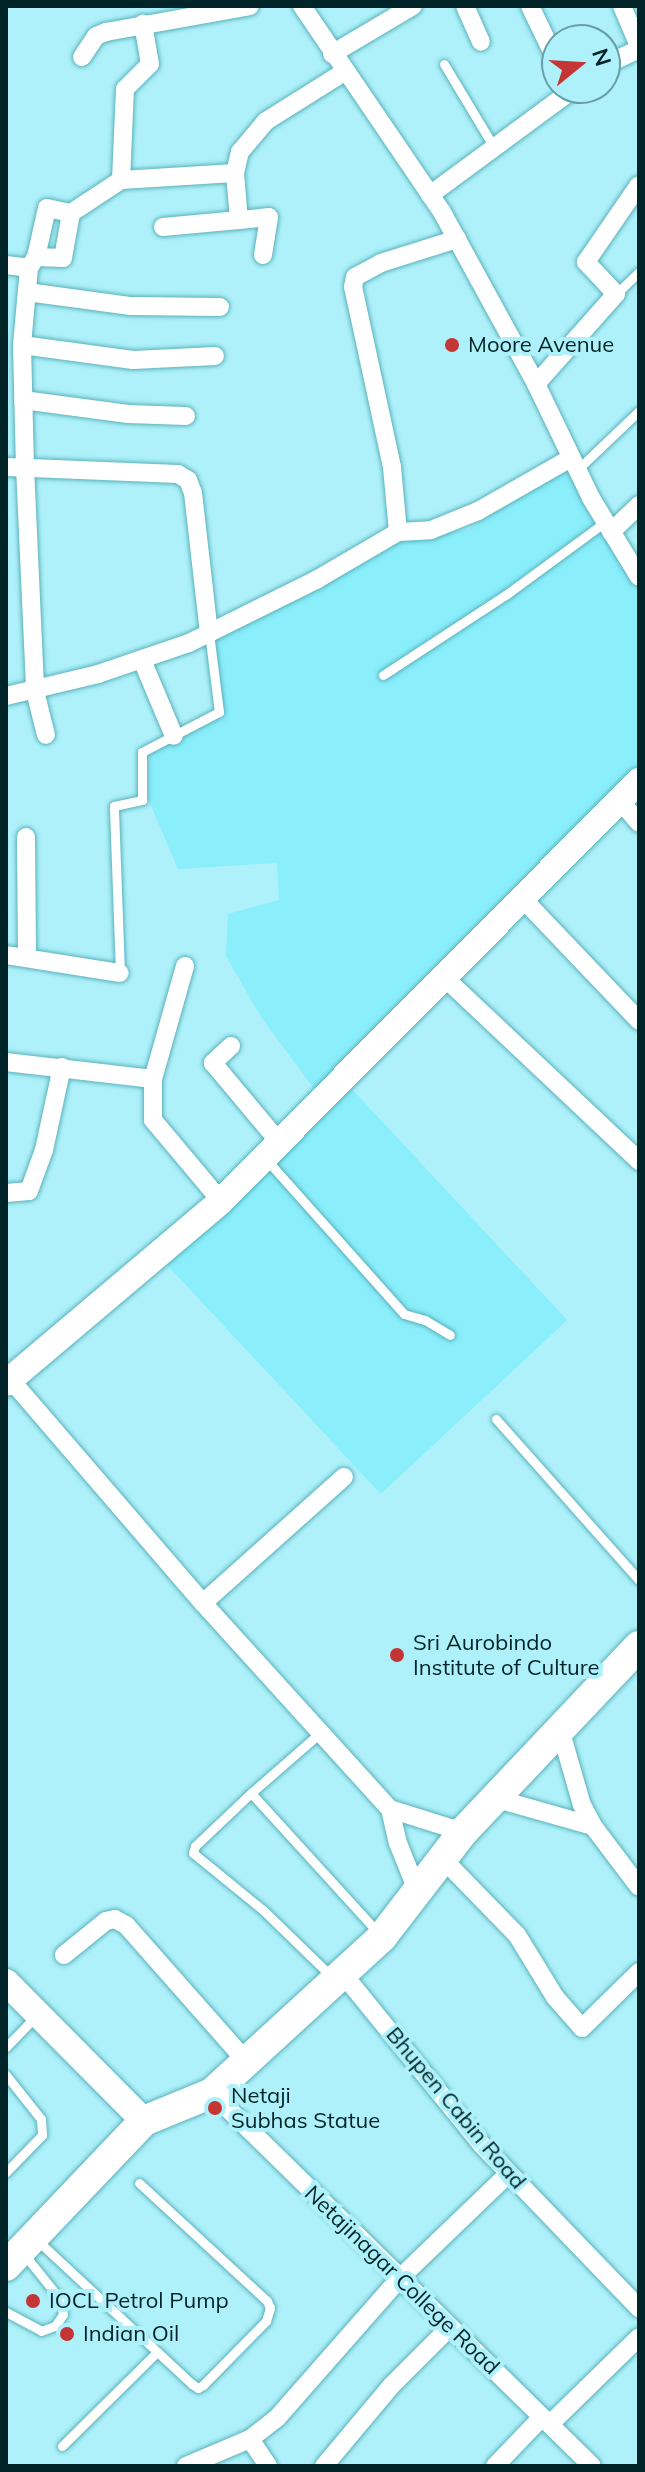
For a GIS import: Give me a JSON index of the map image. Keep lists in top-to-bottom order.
{
  "streets": {
    "street": ["Bhupen Cabin Road", "Netajinagar College Road"]
  },
  "places": [
    "Moore Avenue",
    "Sri Aurobindo Institute of Culture",
    "Netaji Subhas Statue",
    "IOCL Petrol Pump",
    "Indian Oil"
  ],
  "north": "right"
}
